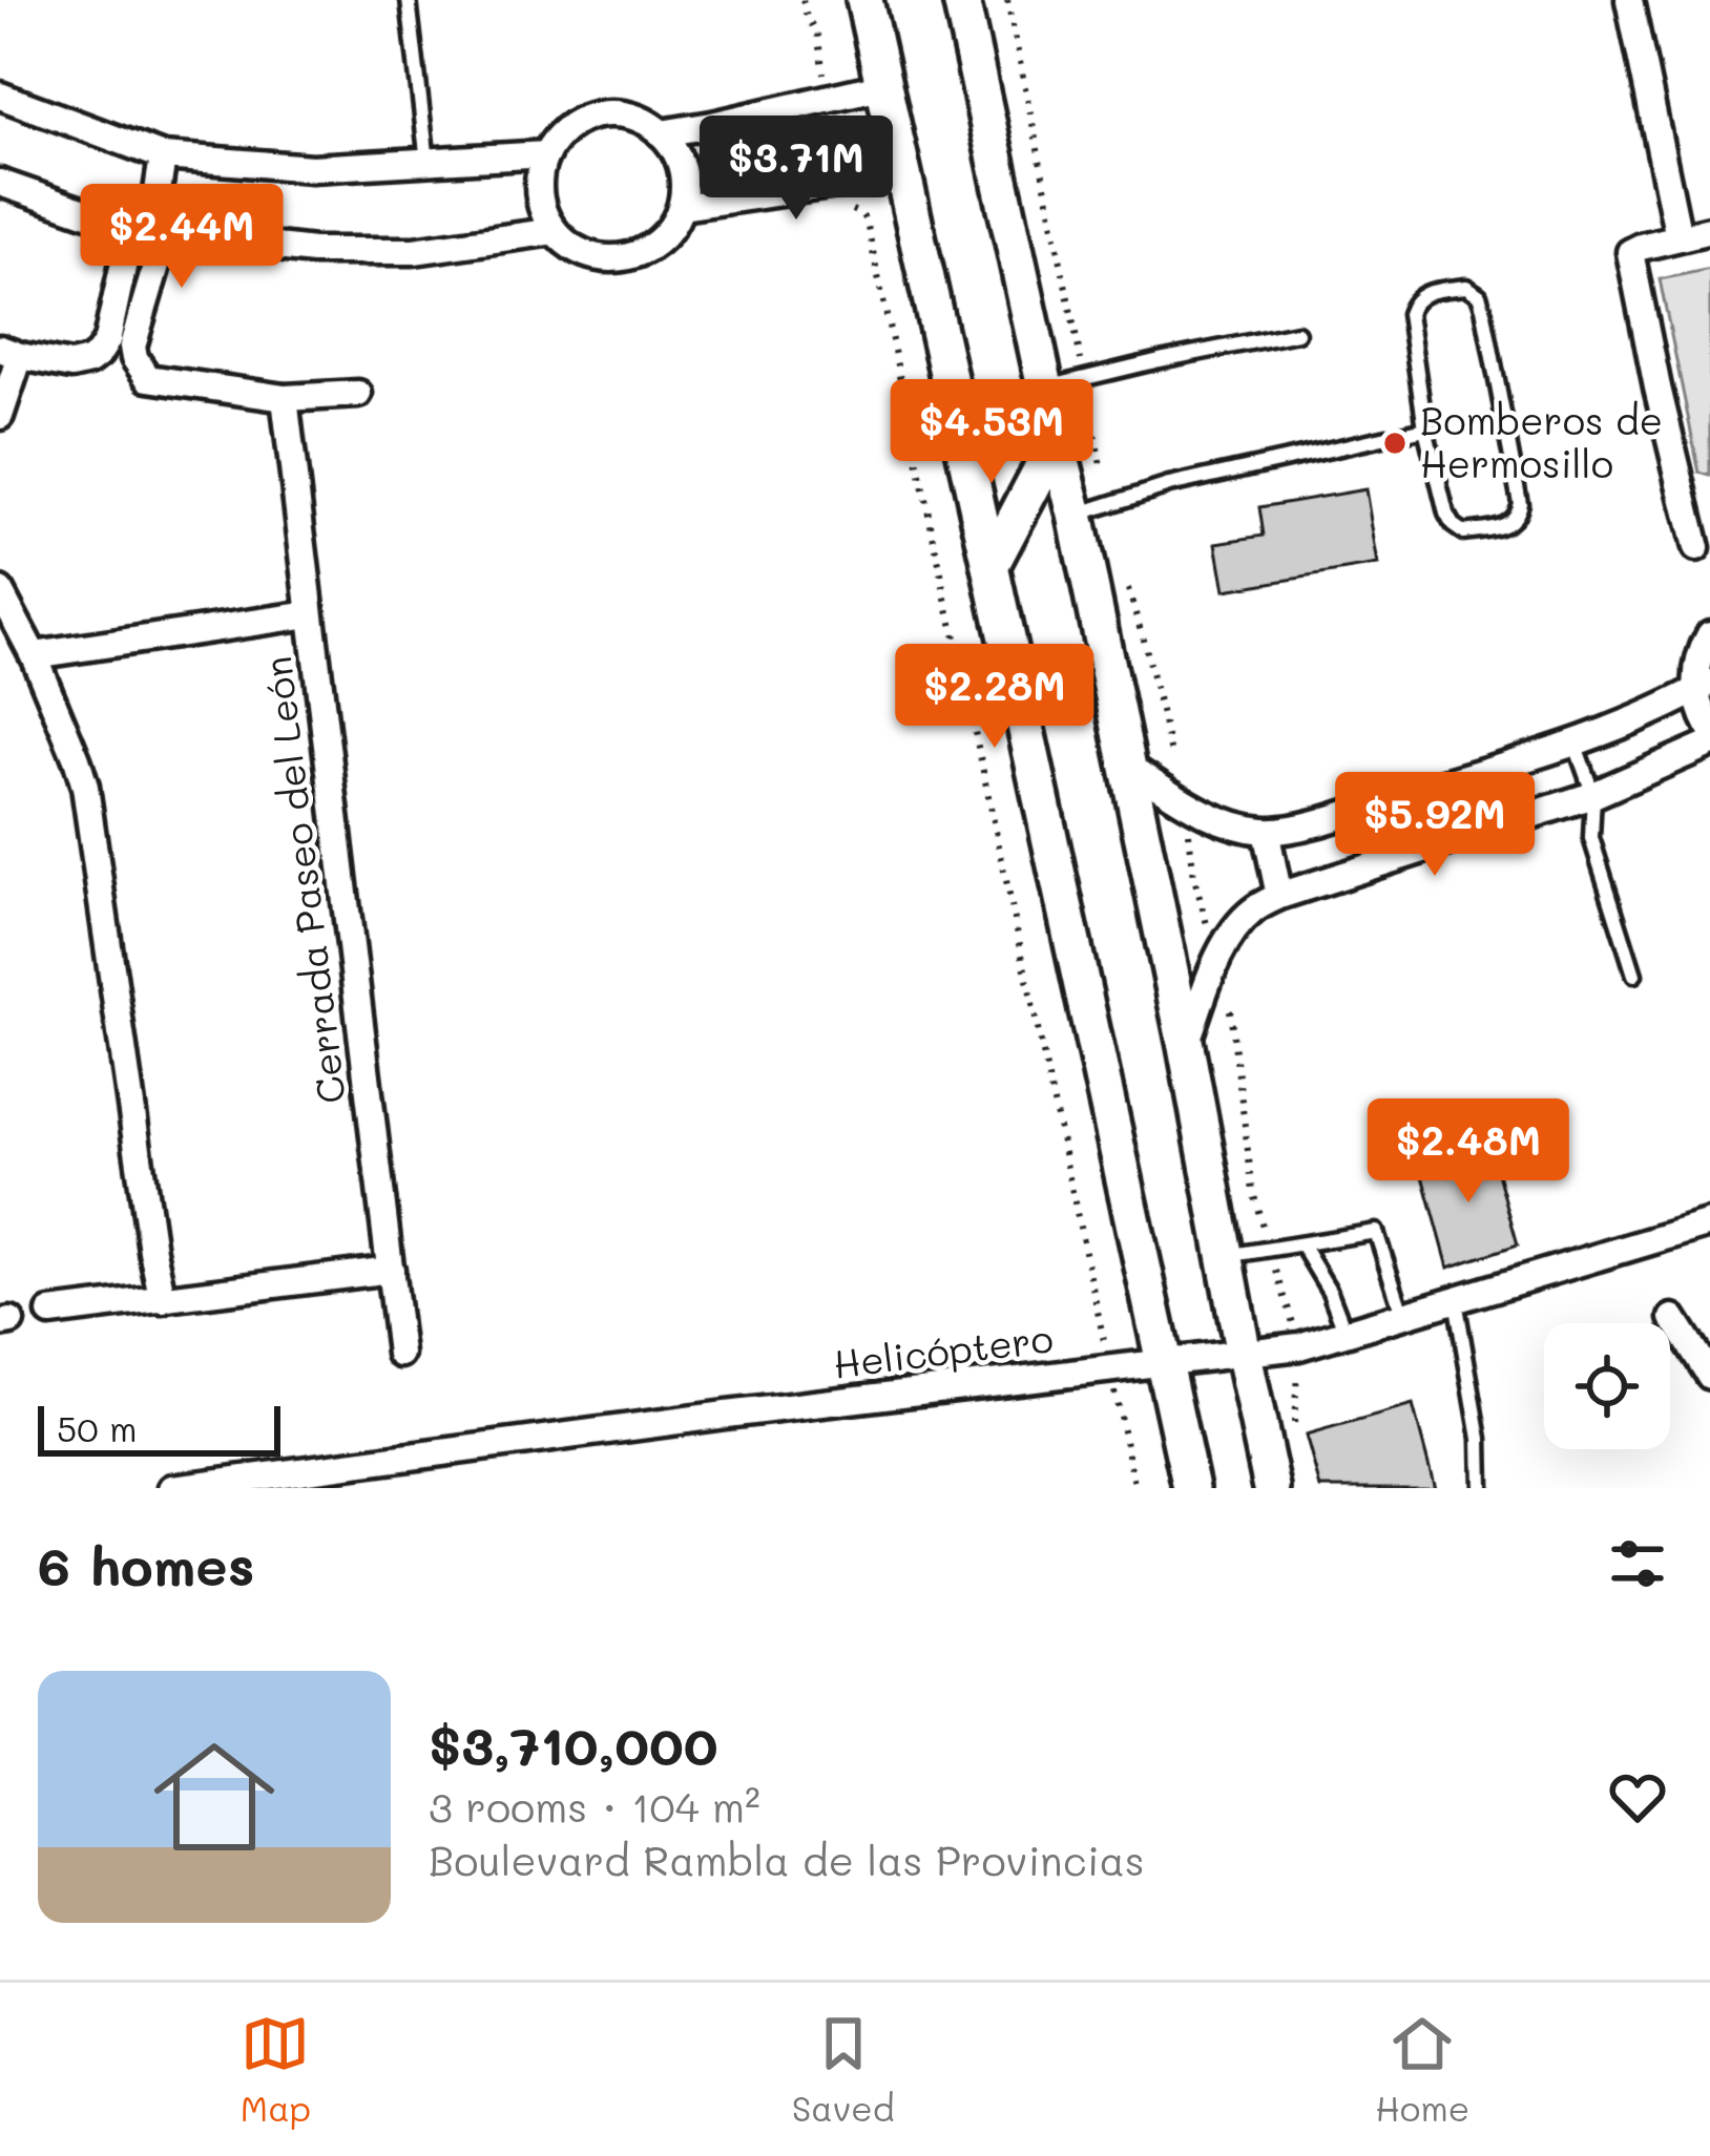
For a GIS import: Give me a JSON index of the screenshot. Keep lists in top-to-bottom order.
{
  "streets": {
    "street": ["Cerrada Paseo del León", "Helicóptero"]
  },
  "places": ["Bomberos de Hermosillo"],
  "scale_bar": "50 m",
  "page": {
    "price": [
      "$3.71M",
      "$2.44M",
      "$4.53M",
      "$2.28M",
      "$5.92M",
      "$2.48M"
    ],
    "scale": "50 m",
    "heading": "6 homes",
    "list": [
      {
        "name": "$3,710,000",
        "note": "3 rooms · 104 m² · Boulevard Rambla de las Provincias"
      }
    ],
    "tabs": ["Map", "Saved", "Home"]
  }
}
